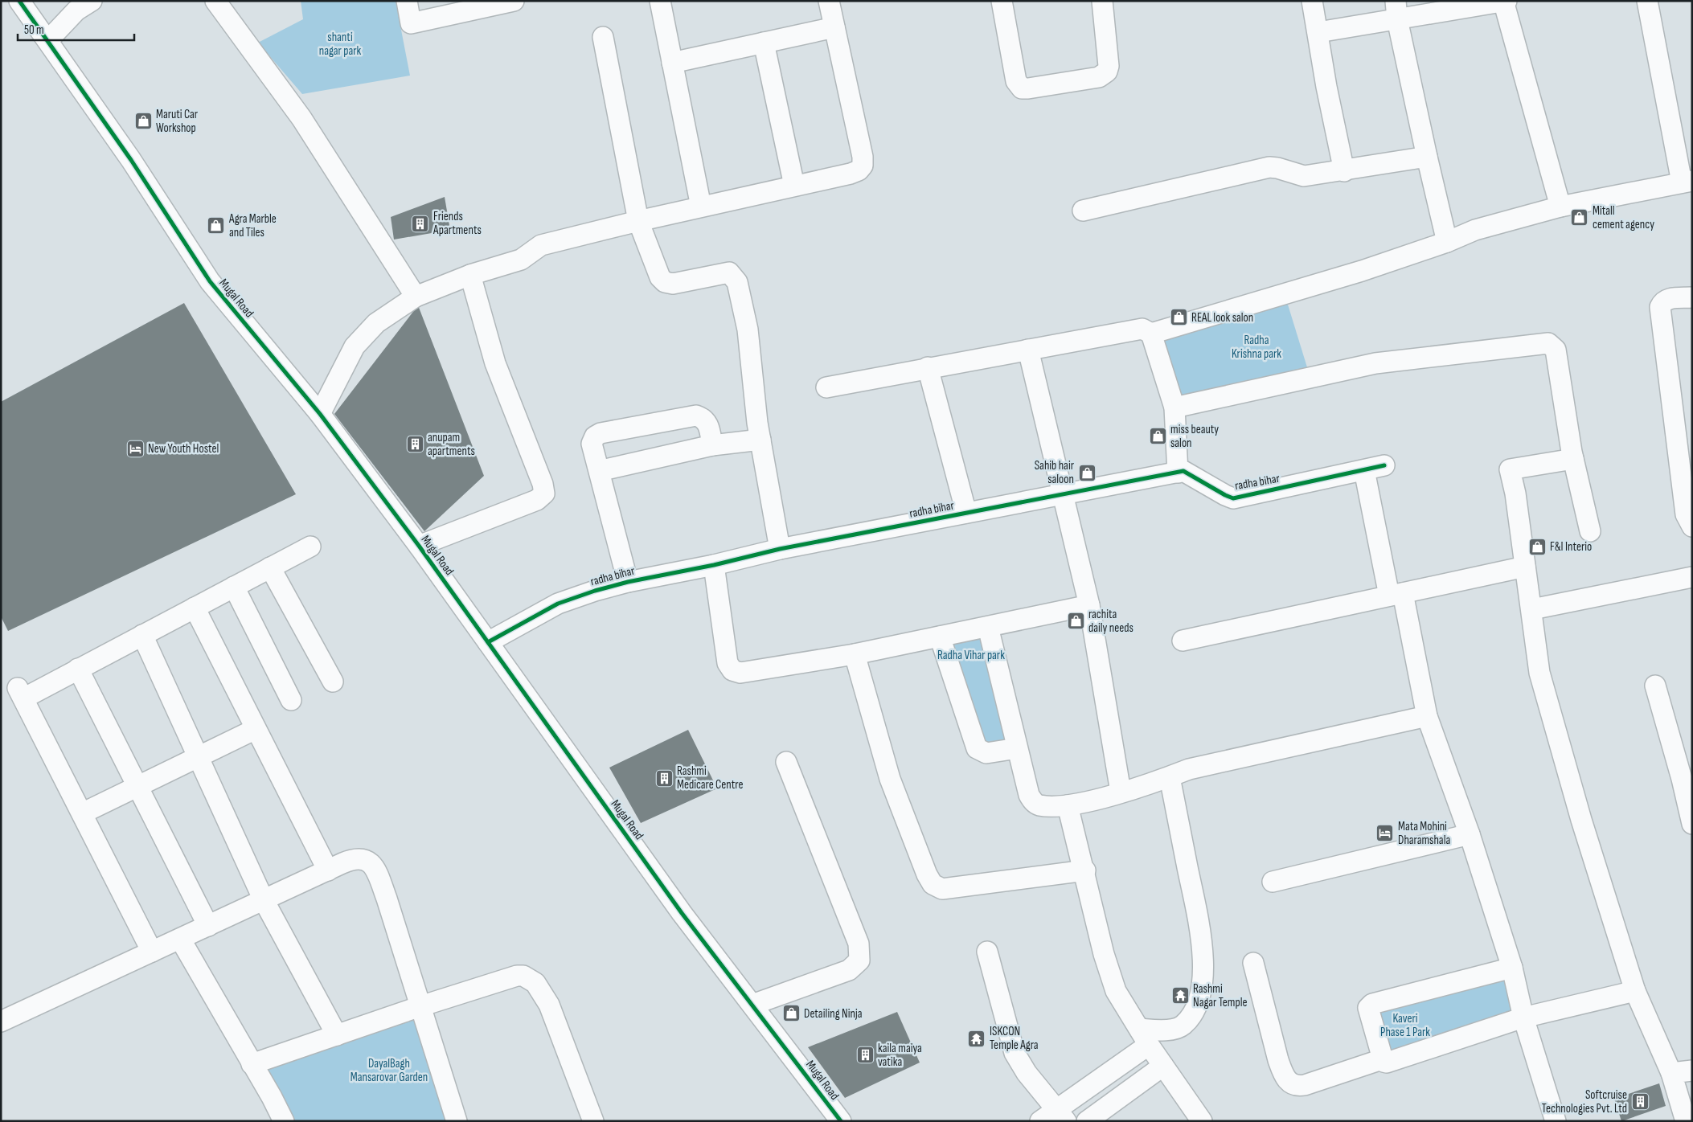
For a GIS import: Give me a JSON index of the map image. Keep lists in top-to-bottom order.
{
  "streets": {
    "street": ["Mugal Road", "radha bihar"]
  },
  "crossings": [
    ["Mugal Road", "radha bihar"]
  ],
  "parks": [
    "shanti nagar park",
    "Radha Krishna park",
    "Radha Vihar park",
    "Kaveri Phase 1 Park",
    "DayalBagh Mansarovar Garden"
  ],
  "places": {
    "shop": [
      "Maruti Car Workshop",
      "Mitall cement agency",
      "Agra Marble and Tiles",
      "REAL look salon",
      "miss beauty salon",
      "Sahib hair saloon",
      "F&I Interio",
      "rachita daily needs",
      "Detailing Ninja"
    ],
    "building": [
      "Friends Apartments",
      "anupam apartments",
      "Rashmi Medicare Centre",
      "kaila maiya vatika",
      "Softcruise Technologies Pvt. Ltd"
    ],
    "hotel": ["New Youth Hostel", "Mata Mohini Dharamshala"],
    "temple": ["Rashmi Nagar Temple", "ISKCON Temple Agra"]
  },
  "scale_bar": "50 m"
}
